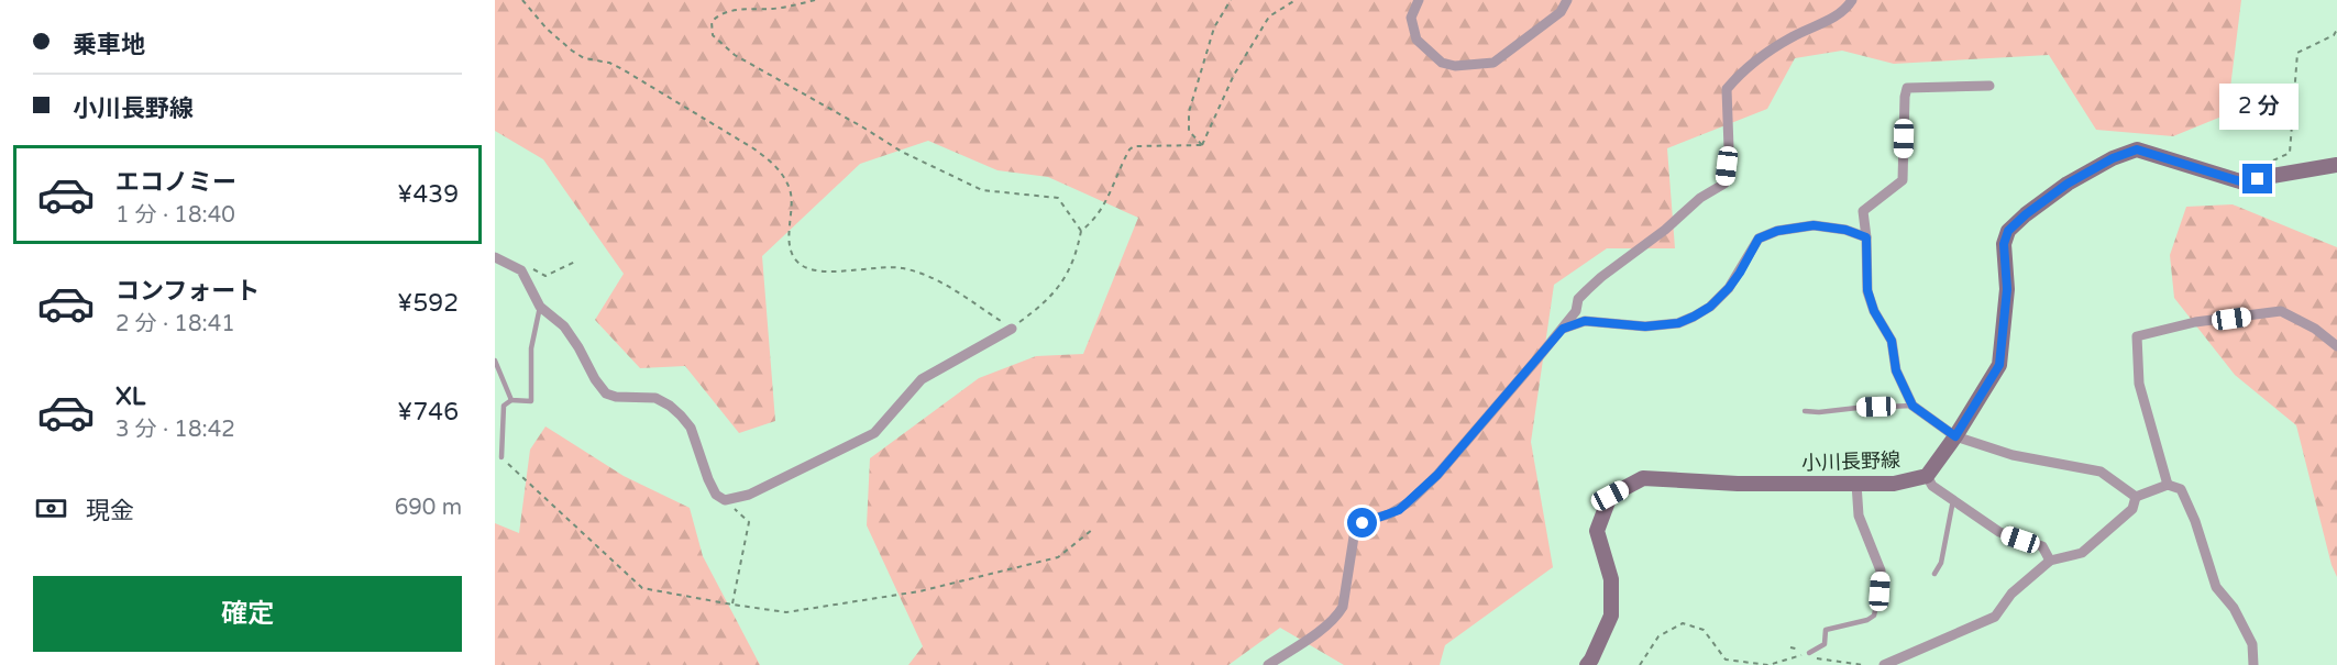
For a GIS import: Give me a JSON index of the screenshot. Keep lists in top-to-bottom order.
{
  "streets": {
    "main road": ["小川長野線"]
  },
  "page": {
    "banner": ["乗車地", "小川長野線"],
    "bubble": "2 分",
    "list": [
      {
        "name": "エコノミー",
        "note": "1 分 · 18:40",
        "value": "¥439"
      },
      {
        "name": "コンフォート",
        "note": "2 分 · 18:41",
        "value": "¥592"
      },
      {
        "name": "XL",
        "note": "3 分 · 18:42",
        "value": "¥746"
      }
    ],
    "pay": ["現金", "690 m"],
    "buttons": "確定"
  }
}
